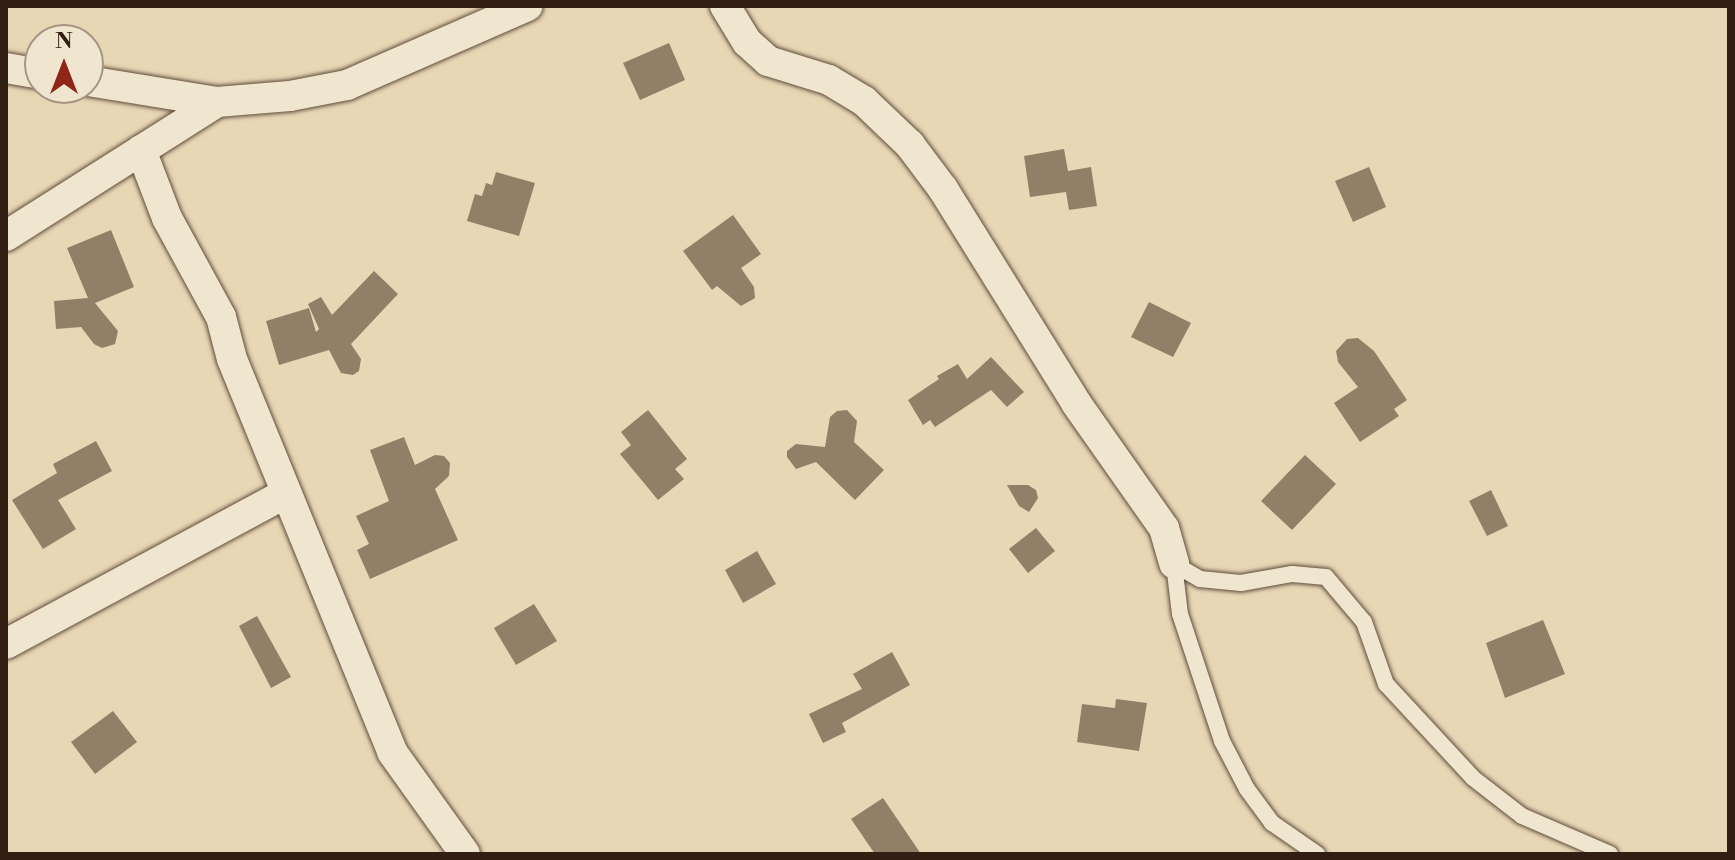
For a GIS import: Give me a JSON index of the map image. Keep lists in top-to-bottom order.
{
  "north": "top"
}
